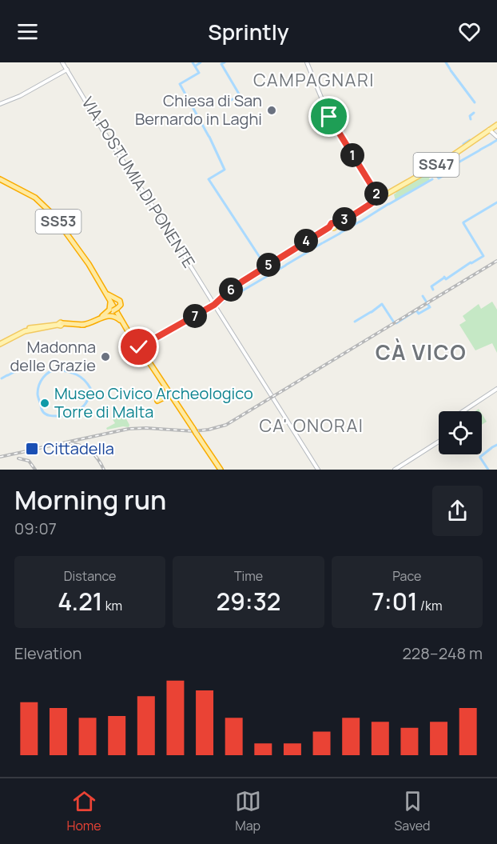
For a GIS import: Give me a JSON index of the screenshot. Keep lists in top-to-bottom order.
{
  "streets": {
    "highway": ["SS53"],
    "main road": ["SS47", "VIA POSTUMIA DI PONENTE"]
  },
  "crossings": [
    ["SS47", "VIA POSTUMIA DI PONENTE"],
    ["SS47", "SS53"]
  ],
  "districts": ["CAMPAGNARI", "CÀ VICO", "CA' ONORAI"],
  "places": {
    "other": ["Chiesa di San Bernardo in Laghi", "Madonna delle Grazie", "Museo Civico Archeologico Torre di Malta"],
    "transit": ["Cittadella"]
  },
  "page": {
    "header": "Sprintly",
    "pins": [
      "1",
      "2",
      "3",
      "4",
      "5",
      "6",
      "7"
    ],
    "heading": ["Morning run", "09:07"],
    "stats": [
      ["Distance", "4.21 km"],
      ["Time", "29:32"],
      ["Pace", "7:01 /km"]
    ],
    "chart": ["Elevation", "228–248 m"],
    "tabs": ["Home", "Map", "Saved"]
  }
}
